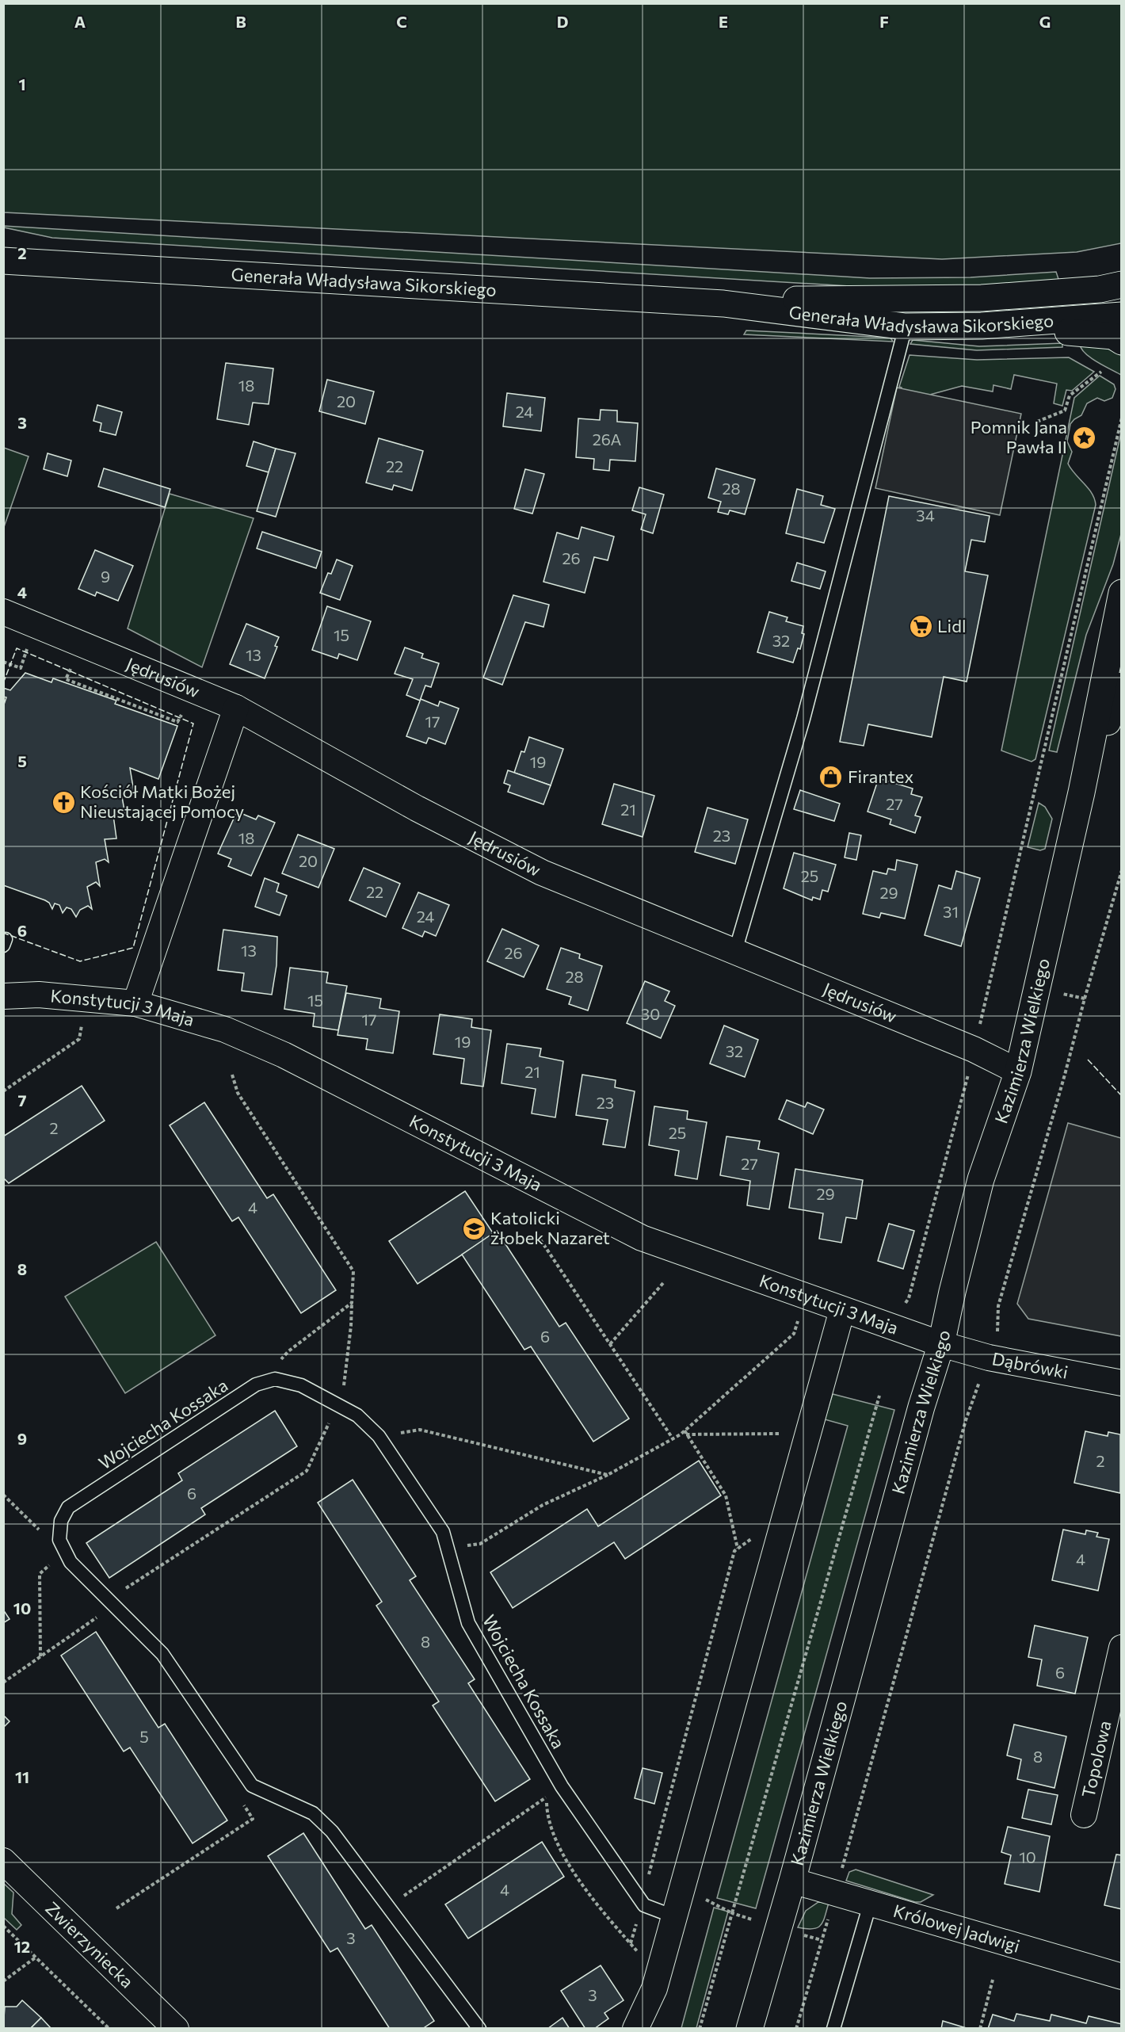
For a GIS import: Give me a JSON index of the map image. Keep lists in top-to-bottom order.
{
  "streets": {
    "street": [
      "Generała Władysława Sikorskiego",
      "Jędrusiów",
      "Konstytucji 3 Maja",
      "Kazimierza Wielkiego",
      "Dąbrówki",
      "Topolowa",
      "Królowej Jadwigi",
      "Zwierzyniecka"
    ],
    "lane": ["Wojciecha Kossaka"]
  },
  "crossings": [
    ["Jędrusiów", "Kazimierza Wielkiego"],
    ["Konstytucji 3 Maja", "Kazimierza Wielkiego"],
    ["Konstytucji 3 Maja", "Dąbrówki"],
    ["Kazimierza Wielkiego", "Dąbrówki"],
    ["Kazimierza Wielkiego", "Królowej Jadwigi"]
  ],
  "places": {
    "place": ["Pomnik Jana Pawła II"],
    "supermarket": ["Lidl"],
    "shop": ["Firantex"],
    "church": ["Kościół Matki Bożej Nieustającej Pomocy"],
    "school or university": ["Katolicki żłobek Nazaret"]
  },
  "house_numbers": [
    "18",
    "20",
    "24",
    "26A",
    "22",
    "28",
    "34",
    "26",
    "9",
    "15",
    "32",
    "13",
    "17",
    "19",
    "27",
    "21",
    "23",
    "18",
    "20",
    "25",
    "22",
    "29",
    "31",
    "24",
    "13",
    "26",
    "28",
    "15",
    "30",
    "17",
    "19",
    "32",
    "21",
    "23",
    "2",
    "25",
    "27",
    "29",
    "4",
    "6",
    "2",
    "6",
    "4",
    "8",
    "6",
    "5",
    "8",
    "10",
    "4",
    "3",
    "3"
  ],
  "grid": {
    "columns": [
      "A",
      "B",
      "C",
      "D",
      "E",
      "F",
      "G"
    ],
    "rows": [
      "1",
      "2",
      "3",
      "4",
      "5",
      "6",
      "7",
      "8",
      "9",
      "10",
      "11",
      "12"
    ]
  }
}
